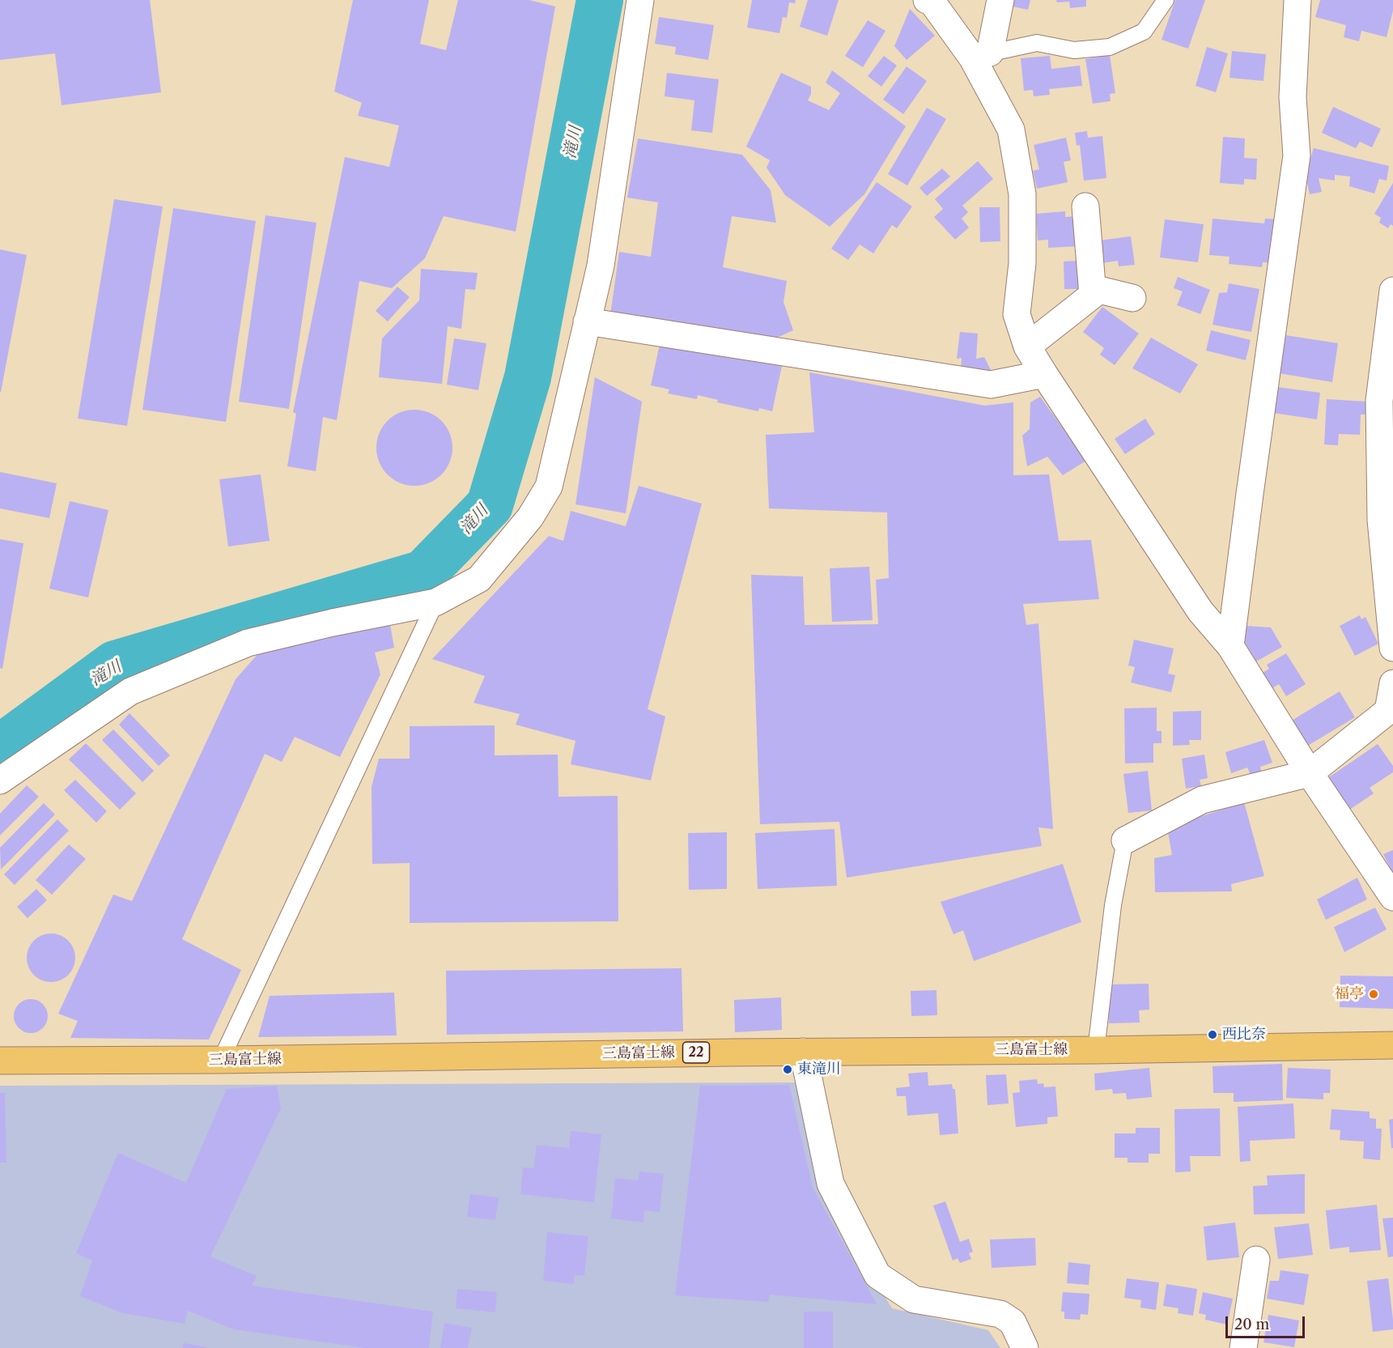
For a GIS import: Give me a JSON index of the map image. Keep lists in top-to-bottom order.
{
  "streets": {
    "main road": ["三島富士線", "22"]
  },
  "water": ["滝川"],
  "places": ["福亭", "西比奈", "東滝川"],
  "scale_bar": "20 m"
}
